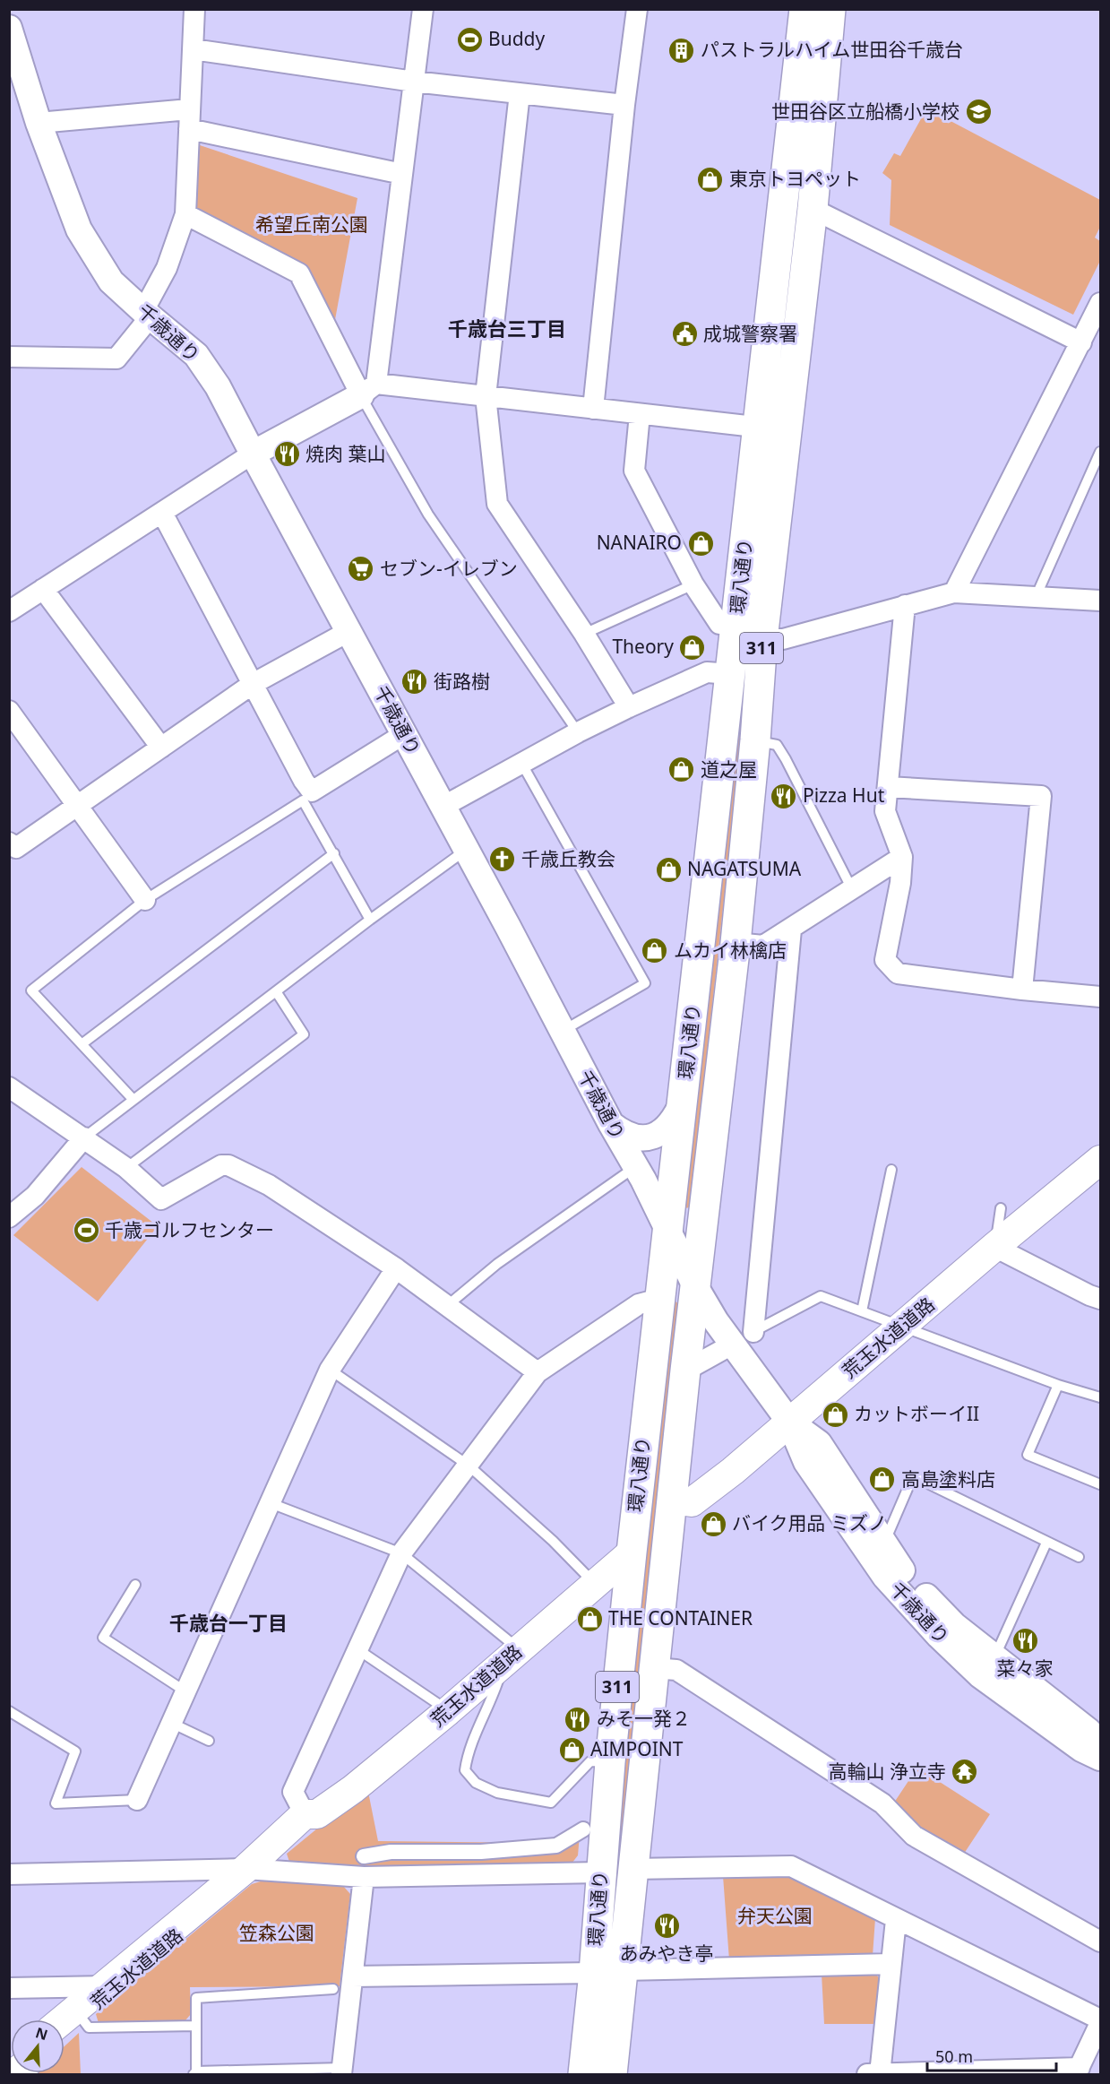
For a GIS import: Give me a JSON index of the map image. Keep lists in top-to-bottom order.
{
  "streets": {
    "main road": ["環八通り", "311", "荒玉水道道路"],
    "street": ["千歳通り"]
  },
  "crossings": [
    ["千歳通り", "環八通り"],
    ["千歳通り", "荒玉水道道路"],
    ["環八通り", "荒玉水道道路"]
  ],
  "districts": ["千歳台三丁目", "千歳台一丁目"],
  "parks": ["希望丘南公園", "弁天公園", "笠森公園"],
  "places": {
    "sports": ["Buddy", "千歳ゴルフセンター"],
    "building": ["パストラルハイム世田谷千歳台"],
    "school or university": ["世田谷区立船橋小学校"],
    "shop": [
      "東京トヨペット",
      "NANAIRO",
      "Theory",
      "道之屋",
      "NAGATSUMA",
      "ムカイ林檎店",
      "カットボーイII",
      "高島塗料店",
      "バイク用品 ミズノ",
      "THE CONTAINER",
      "AIMPOINT"
    ],
    "public building": ["成城警察署"],
    "restaurant": [
      "焼肉 葉山",
      "街路樹",
      "Pizza Hut",
      "菜々家",
      "みそ一発２",
      "あみやき亭"
    ],
    "supermarket": ["セブン-イレブン"],
    "church": ["千歳丘教会"],
    "temple": ["高輪山 浄立寺"]
  },
  "scale_bar": "50 m",
  "north": "top"
}
